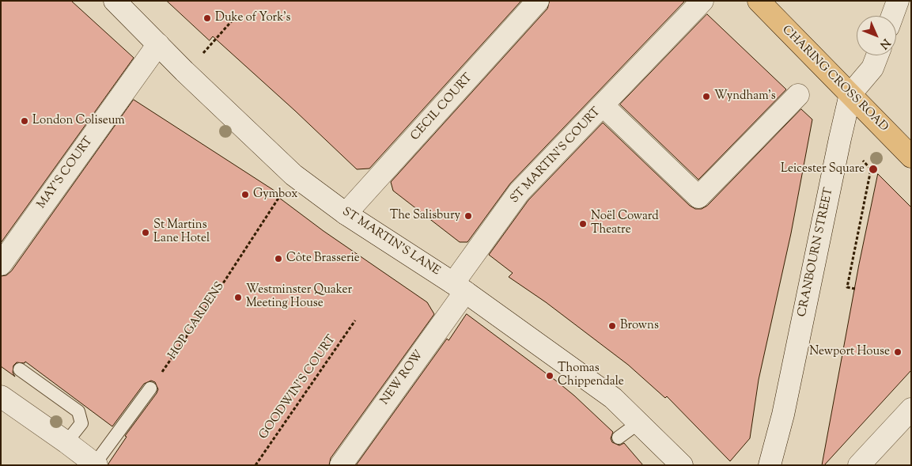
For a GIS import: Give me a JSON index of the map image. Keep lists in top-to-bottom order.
{
  "streets": {
    "main road": ["CHARING CROSS ROAD"],
    "street": [
      "CECIL COURT",
      "ST MARTIN'S COURT",
      "MAY'S COURT",
      "ST MARTIN'S LANE",
      "CRANBOURN STREET",
      "NEW ROW"
    ],
    "path": ["HOP GARDENS", "GOODWIN'S COURT"]
  },
  "crossings": [
    ["CHARING CROSS ROAD", "CRANBOURN STREET"],
    ["CECIL COURT", "ST MARTIN'S LANE"],
    ["ST MARTIN'S COURT", "ST MARTIN'S LANE"],
    ["ST MARTIN'S COURT", "NEW ROW"],
    ["MAY'S COURT", "ST MARTIN'S LANE"],
    ["ST MARTIN'S LANE", "HOP GARDENS"],
    ["ST MARTIN'S LANE", "NEW ROW"]
  ],
  "places": [
    "Duke of York's",
    "Wyndham's",
    "London Coliseum",
    "Leicester Square",
    "Gymbox",
    "The Salisbury",
    "Noël Coward Theatre",
    "St Martins Lane Hotel",
    "Côte Brasserie",
    "Westminster Quaker Meeting House",
    "Browns",
    "Newport House",
    "Thomas Chippendale"
  ],
  "north": "bottom right"
}
